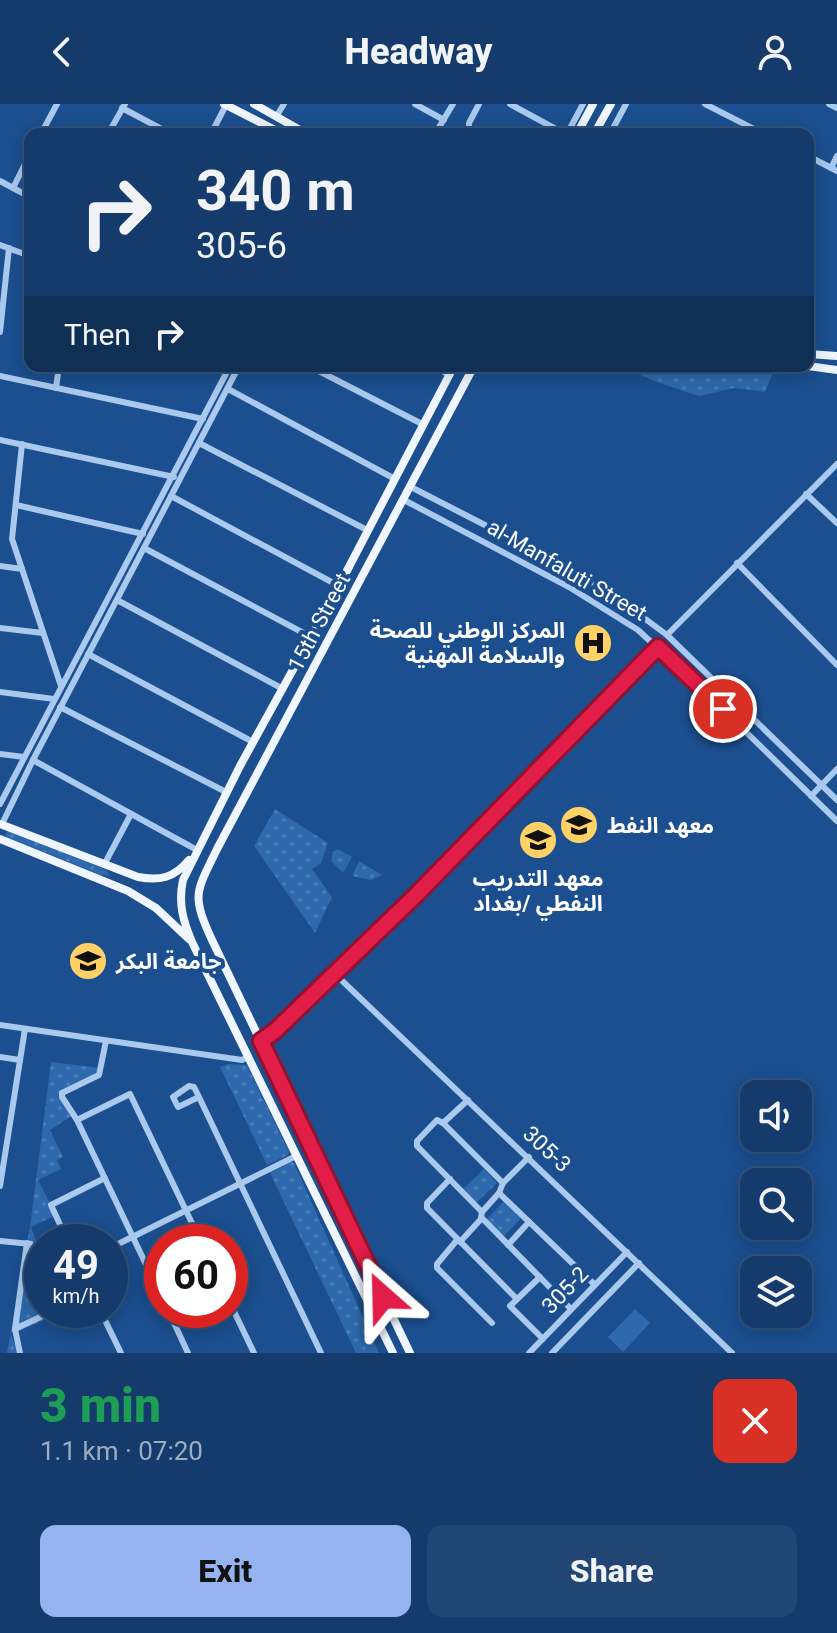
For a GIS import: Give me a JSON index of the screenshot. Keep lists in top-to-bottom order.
{
  "streets": {
    "main road": ["15th Street"],
    "street": ["al-Manfaluti Street", "305-3", "305-2"]
  },
  "crossings": [
    ["al-Manfaluti Street", "15th Street"],
    ["305-3", "305-2"]
  ],
  "places": {
    "hospital": ["المركز الوطني للصحة والسلامة المهنية"],
    "school or university": ["معهد النفط", "معهد التدريب النفطي /بغداد", "جامعة البكر"]
  },
  "page": {
    "header": "Headway",
    "turn": ["340 m", "305-6"],
    "then": "Then",
    "speed": "49 km/h",
    "limit": "60",
    "heading": ["3 min", "1.1 km · 07:20"],
    "buttons": ["Exit", "Share"]
  }
}
